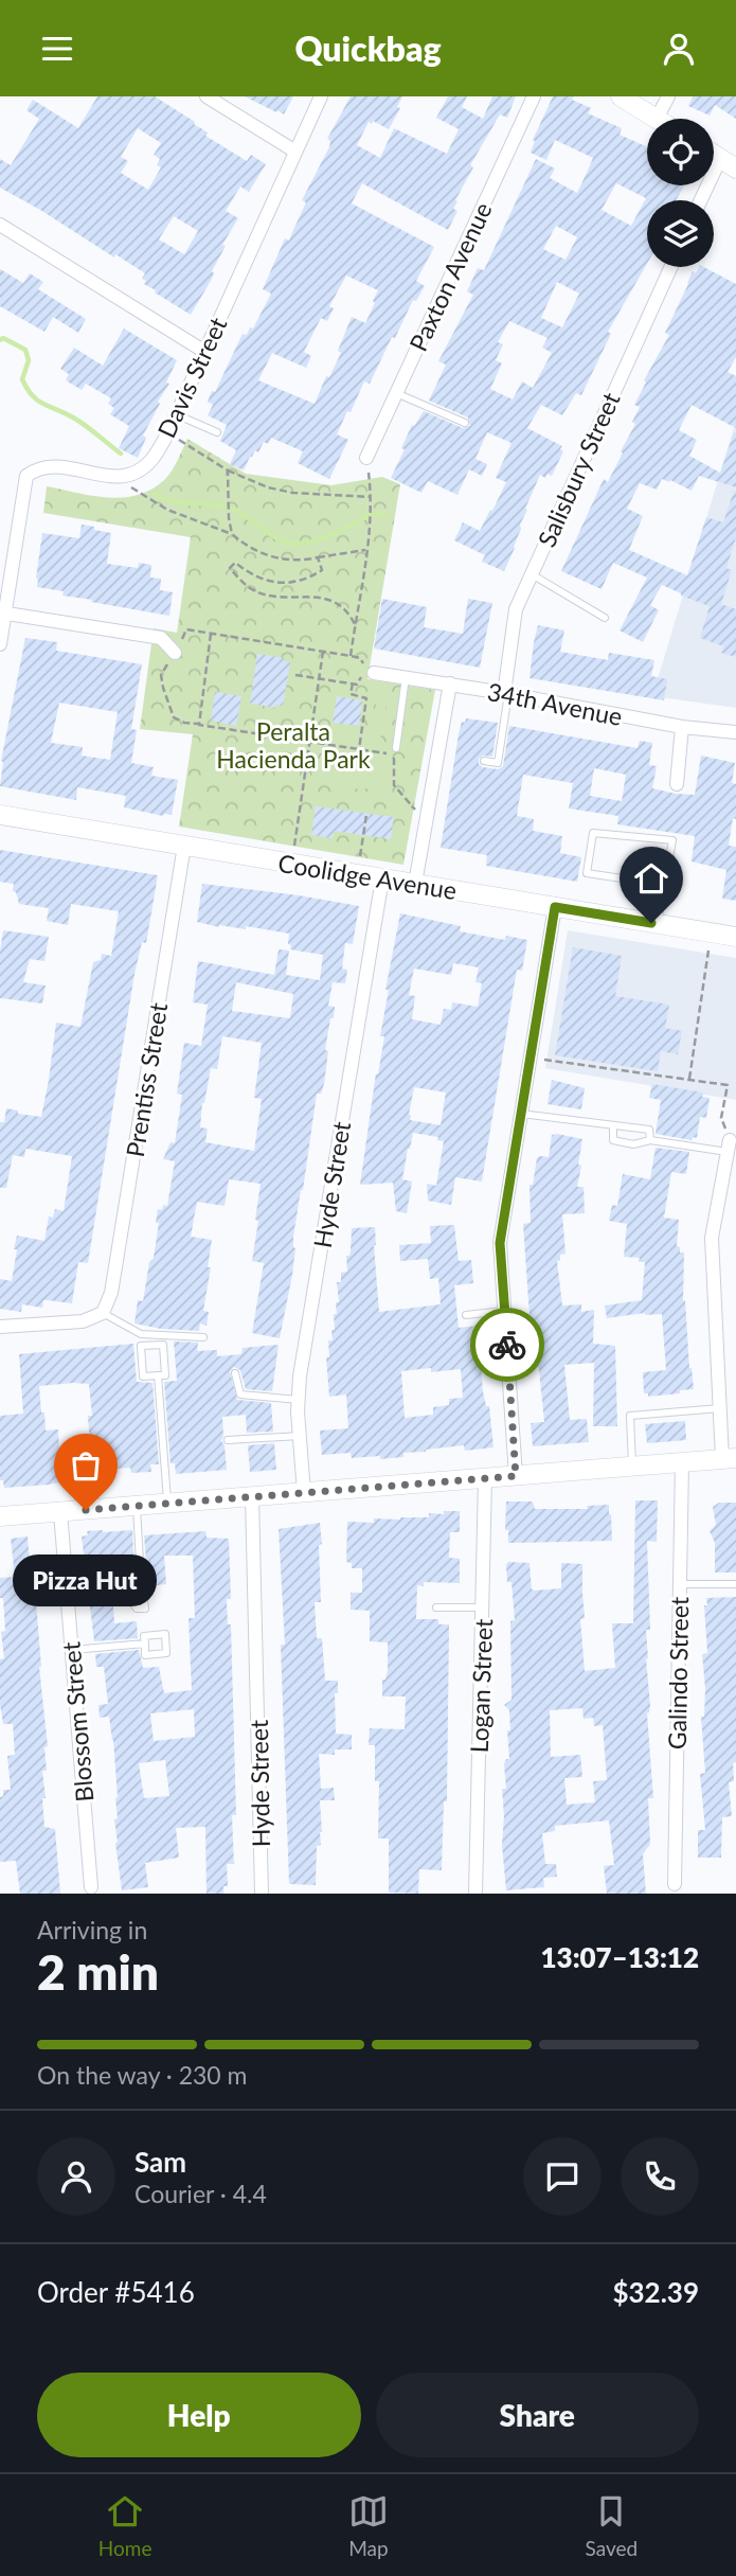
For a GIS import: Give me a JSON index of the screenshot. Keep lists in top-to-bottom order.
{
  "streets": {
    "main road": ["Coolidge Avenue"],
    "street": [
      "Paxton Avenue",
      "Davis Street",
      "Salisbury Street",
      "34th Avenue",
      "Prentiss Street",
      "Hyde Street",
      "Galindo Street",
      "Logan Street",
      "Blossom Street"
    ]
  },
  "crossings": [
    ["Salisbury Street", "34th Avenue"],
    ["Coolidge Avenue", "Prentiss Street"],
    ["Coolidge Avenue", "Hyde Street"]
  ],
  "parks": ["Peralta Hacienda Park"],
  "places": ["Pizza Hut"],
  "page": {
    "header": "Quickbag",
    "bubble": "Pizza Hut",
    "heading": ["2 min", "Arriving in", "13:07–13:12"],
    "panel": [
      "Sam",
      "Courier · 4.4",
      "Order #5416",
      "$32.39"
    ],
    "bar": "On the way · 230 m",
    "buttons": ["Help", "Share"],
    "tabs": ["Home", "Map", "Saved"]
  }
}
